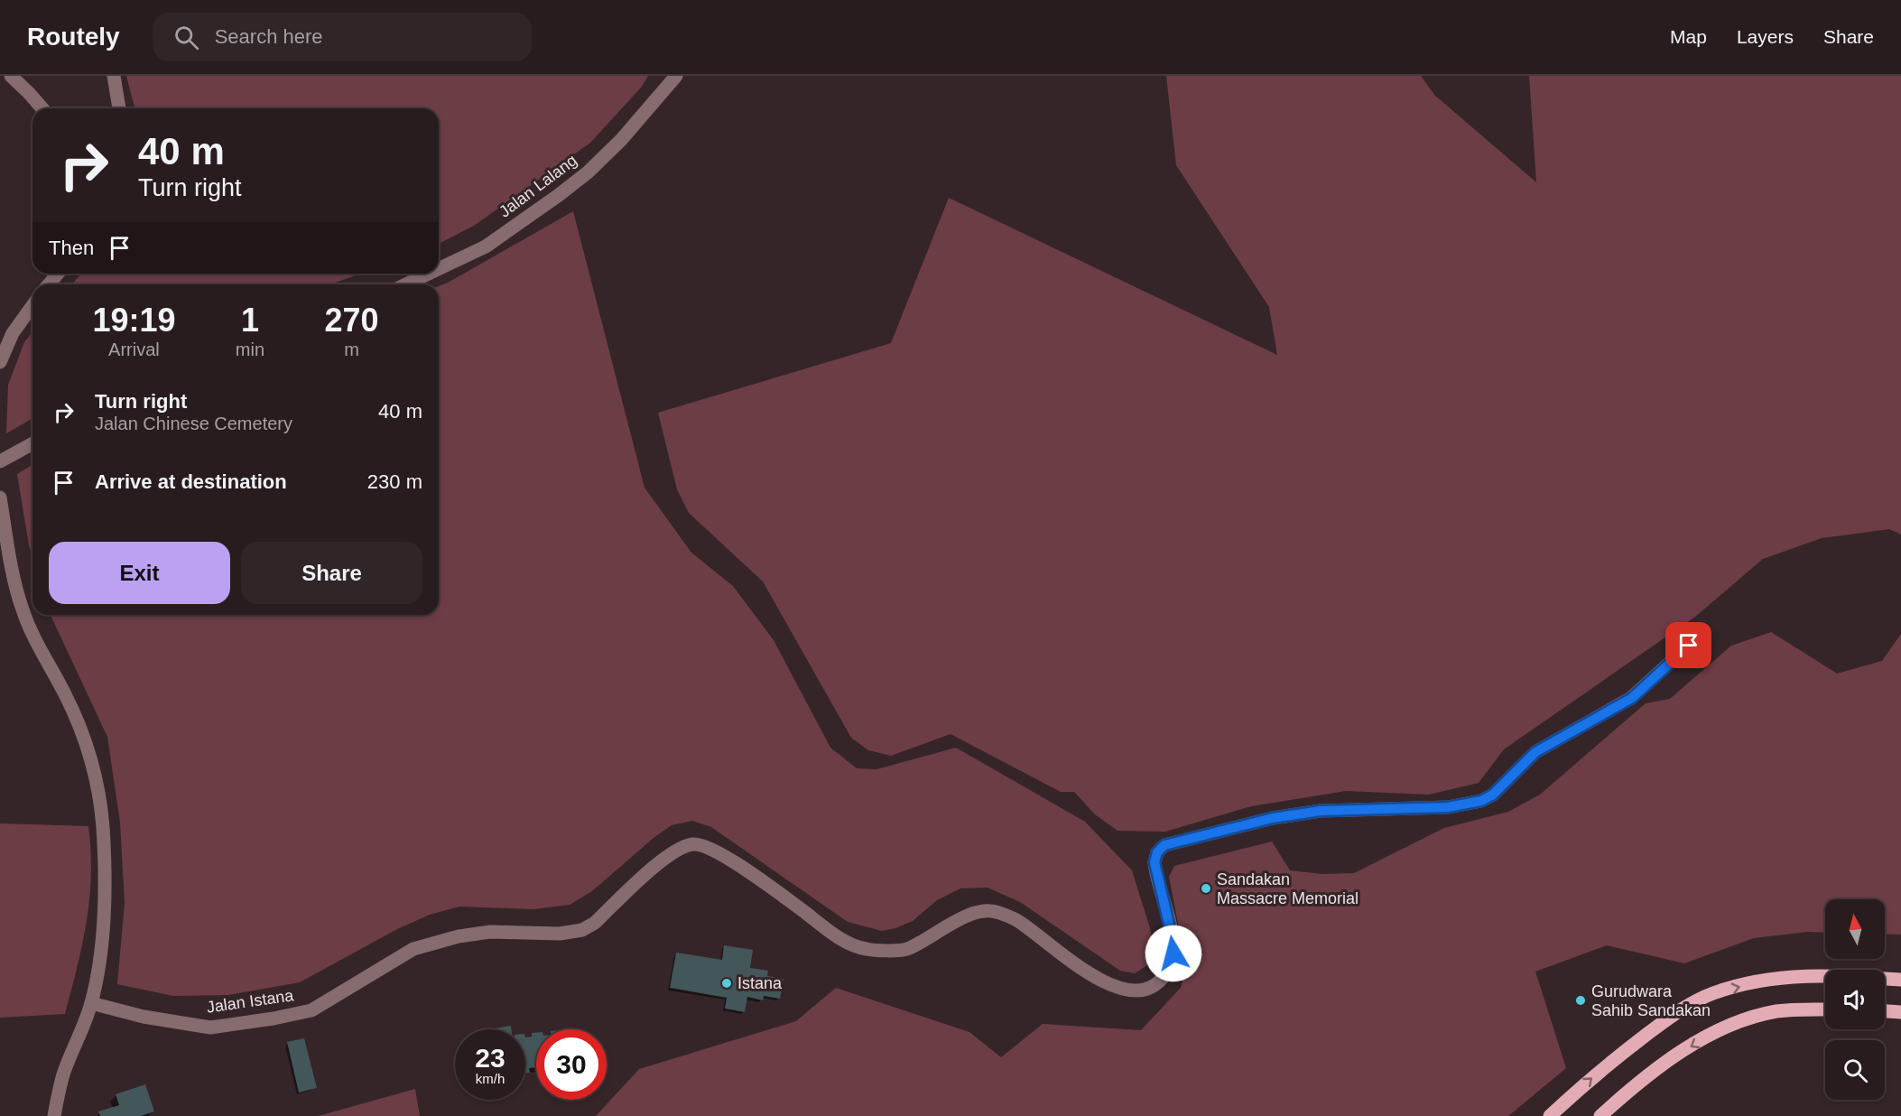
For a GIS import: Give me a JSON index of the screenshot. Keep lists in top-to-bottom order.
{
  "streets": {
    "street": ["Jalan Lalang", "Jalan Istana"]
  },
  "places": ["Sandakan Massacre Memorial", "Istana", "Gurudwara Sahib Sandakan"],
  "north": "top",
  "page": {
    "header": "Routely",
    "search": "Search here",
    "nav": ["Map", "Layers", "Share"],
    "turn": ["40 m", "Turn right"],
    "then": "Then",
    "eta": [
      "19:19",
      "Arrival",
      "1",
      "min",
      "270",
      "m"
    ],
    "list": [
      {
        "name": "Turn right",
        "note": "Jalan Chinese Cemetery",
        "value": "40 m"
      },
      {
        "name": "Arrive at destination",
        "value": "230 m"
      }
    ],
    "buttons": ["Exit", "Share"],
    "speed": "23 km/h",
    "limit": "30"
  }
}
